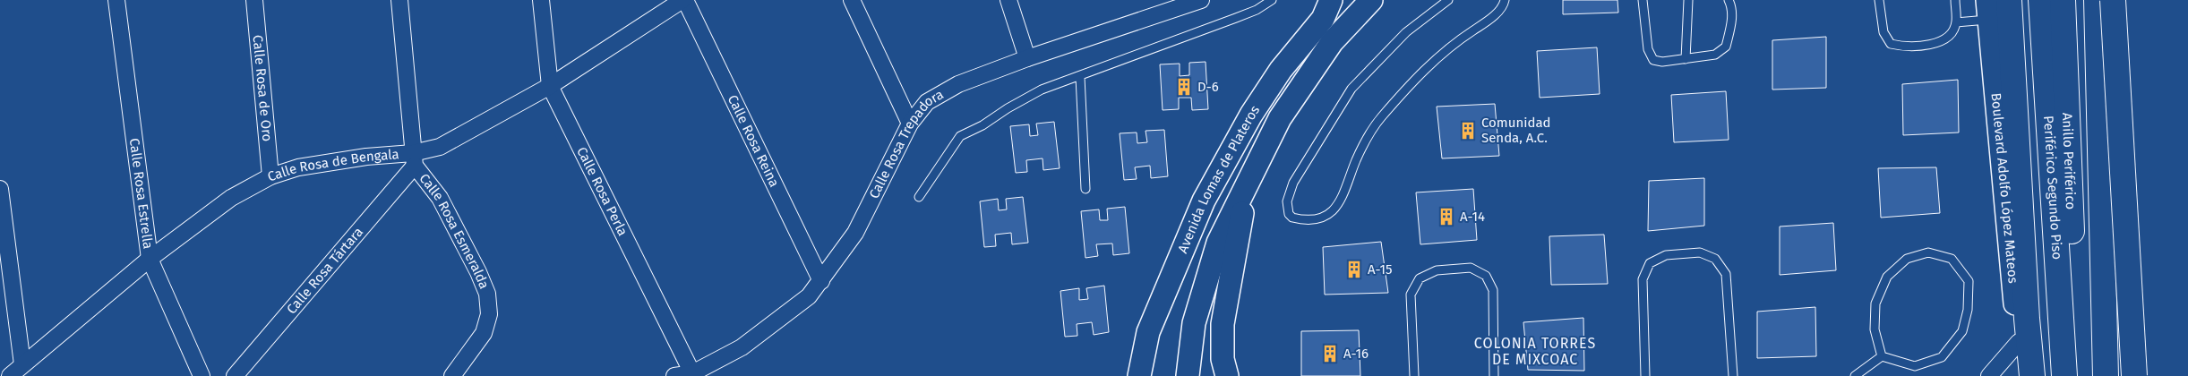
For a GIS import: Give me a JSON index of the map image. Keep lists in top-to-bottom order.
{
  "streets": {
    "highway": ["Anillo Periférico", "Periférico Segundo Piso"],
    "main road": ["Avenida Lomas de Plateros", "Boulevard Adolfo López Mateos"],
    "street": [
      "Calle Rosa de Oro",
      "Calle Rosa Reina",
      "Calle Rosa Trepadora",
      "Calle Rosa de Bengala",
      "Calle Rosa Perla",
      "Calle Rosa Estrella",
      "Calle Rosa Esmeralda",
      "Calle Rosa Tártara"
    ]
  },
  "crossings": [
    ["Calle Rosa de Oro", "Calle Rosa de Bengala"],
    ["Calle Rosa Reina", "Calle Rosa Trepadora"],
    ["Calle Rosa Reina", "Calle Rosa de Bengala"],
    ["Calle Rosa Trepadora", "Calle Rosa Perla"],
    ["Calle Rosa de Bengala", "Calle Rosa Perla"],
    ["Calle Rosa de Bengala", "Calle Rosa Estrella"],
    ["Calle Rosa de Bengala", "Calle Rosa Esmeralda"],
    ["Calle Rosa de Bengala", "Calle Rosa Tártara"],
    ["Calle Rosa Esmeralda", "Calle Rosa Tártara"]
  ],
  "districts": ["COLONIA TORRES DE MIXCOAC"],
  "places": {
    "building": [
      "D-6",
      "Comunidad Senda, A.C.",
      "A-14",
      "A-15",
      "A-16"
    ]
  }
}
